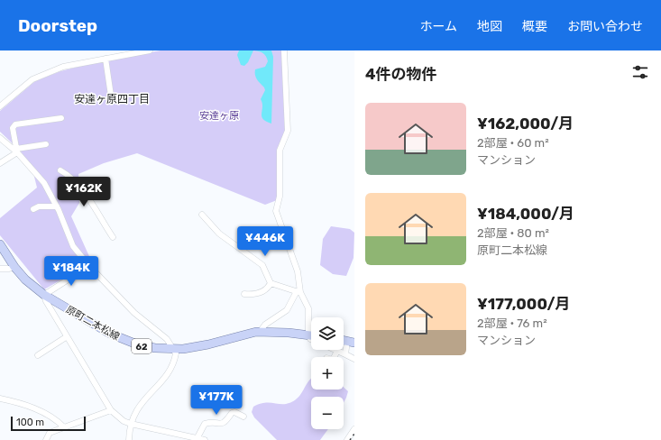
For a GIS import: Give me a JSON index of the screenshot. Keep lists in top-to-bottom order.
{
  "streets": {
    "main road": ["原町二本松線", "62"]
  },
  "districts": ["安達ヶ原四丁目"],
  "parks": ["安達ヶ原"],
  "scale_bar": "100 m",
  "page": {
    "header": "Doorstep",
    "nav": [
      "ホーム",
      "地図",
      "概要",
      "お問い合わせ"
    ],
    "heading": "4件の物件",
    "list": [
      {
        "name": "¥162,000/月",
        "note": "2部屋 · 60 m² · マンション"
      },
      {
        "name": "¥184,000/月",
        "note": "2部屋 · 80 m² · 原町二本松線"
      },
      {
        "name": "¥177,000/月",
        "note": "2部屋 · 76 m² · マンション"
      }
    ],
    "price": [
      "¥162K",
      "¥446K",
      "¥184K",
      "¥177K"
    ],
    "map_buttons": ["+", "−"],
    "scale": "100 m"
  }
}
